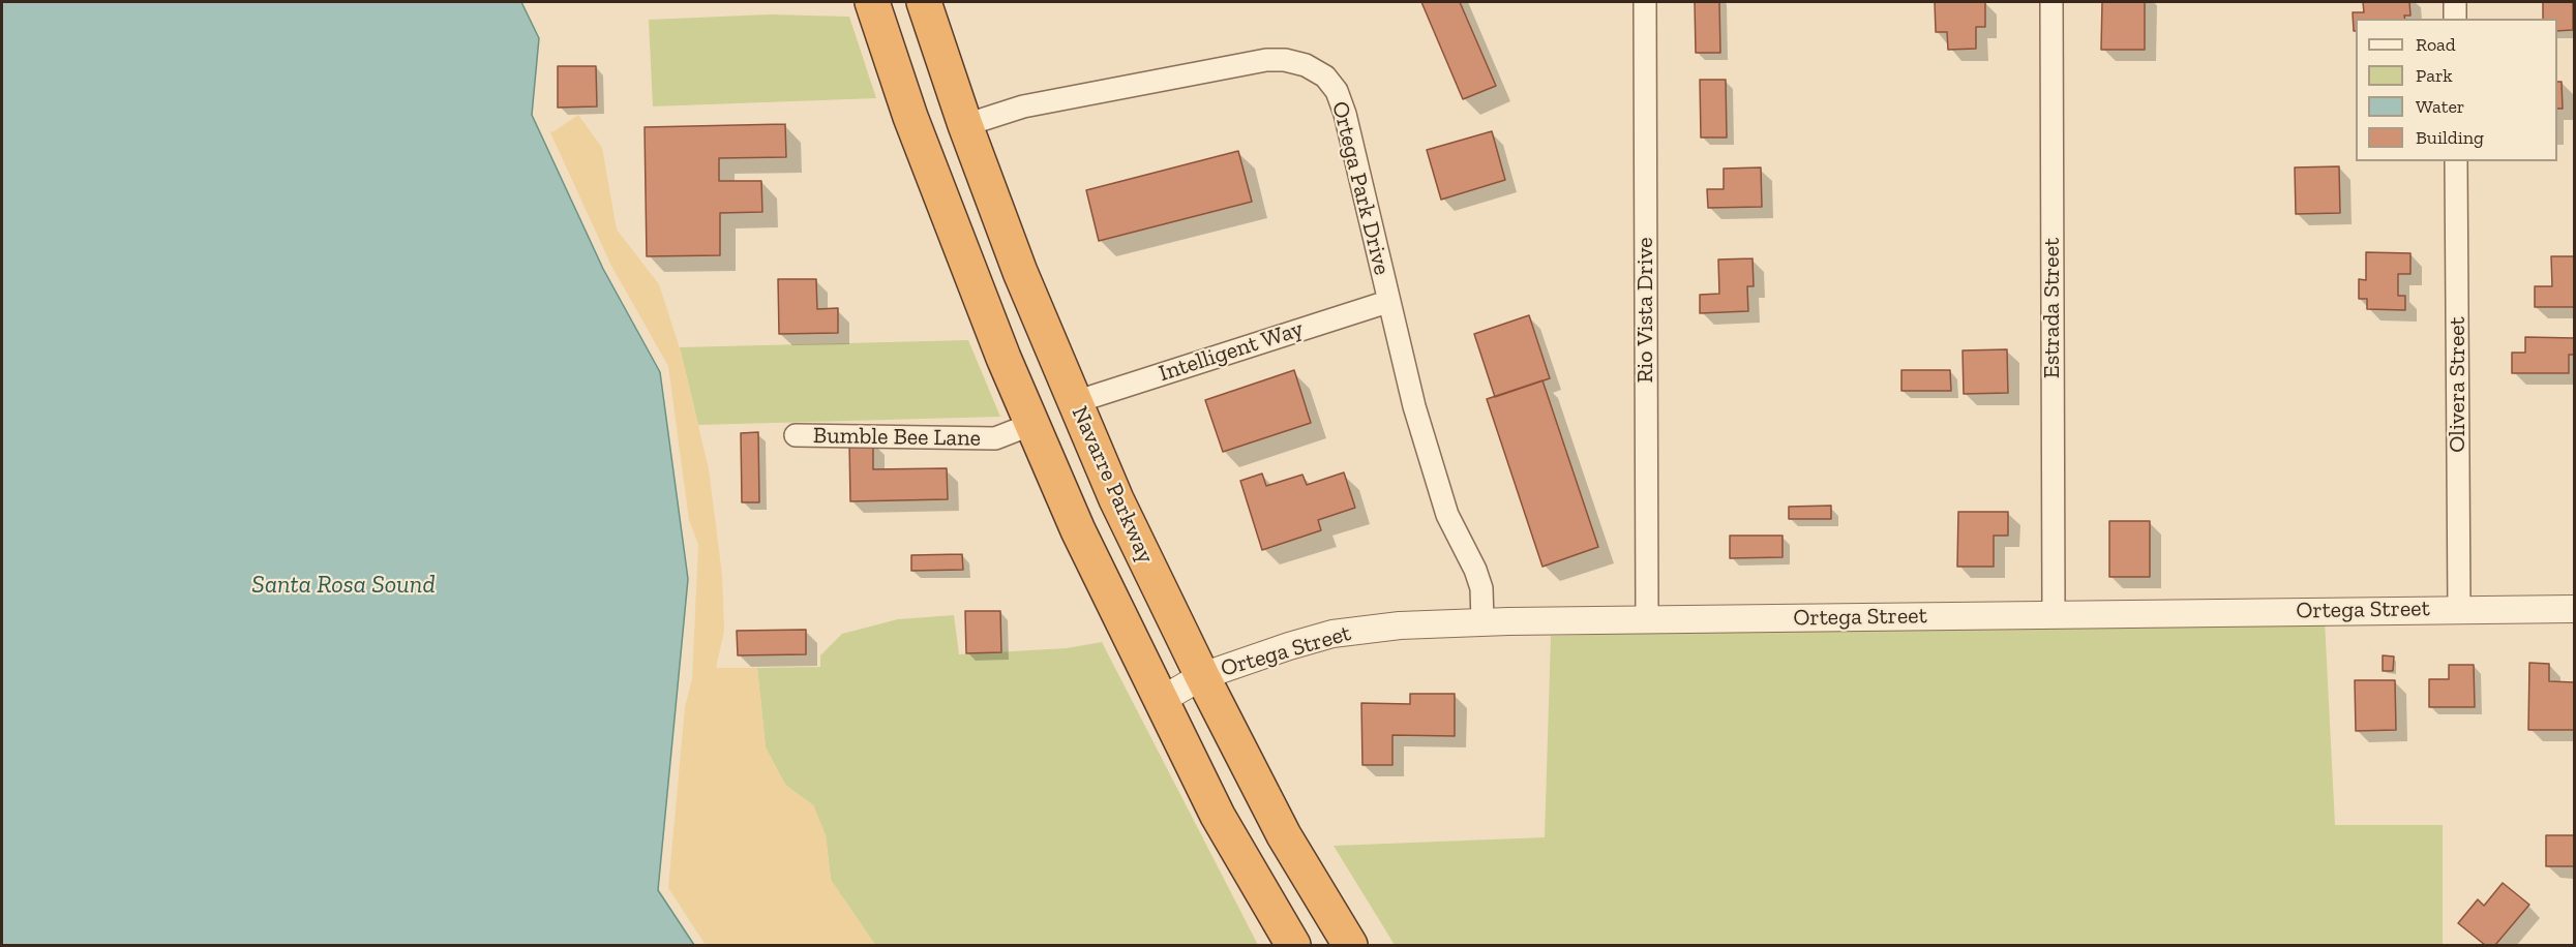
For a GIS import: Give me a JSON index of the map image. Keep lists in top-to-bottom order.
{
  "streets": {
    "highway": ["Navarre Parkway"],
    "street": [
      "Ortega Park Drive",
      "Estrada Street",
      "Rio Vista Drive",
      "Intelligent Way",
      "Olivera Street",
      "Bumble Bee Lane",
      "Ortega Street"
    ]
  },
  "crossings": [
    ["Ortega Park Drive", "Intelligent Way"],
    ["Ortega Park Drive", "Navarre Parkway"],
    ["Ortega Park Drive", "Ortega Street"],
    ["Estrada Street", "Ortega Street"],
    ["Rio Vista Drive", "Ortega Street"],
    ["Intelligent Way", "Navarre Parkway"],
    ["Olivera Street", "Ortega Street"],
    ["Bumble Bee Lane", "Navarre Parkway"],
    ["Navarre Parkway", "Ortega Street"]
  ],
  "water": ["Santa Rosa Sound"],
  "legend": [
    "Road",
    "Park",
    "Water",
    "Building"
  ]
}
